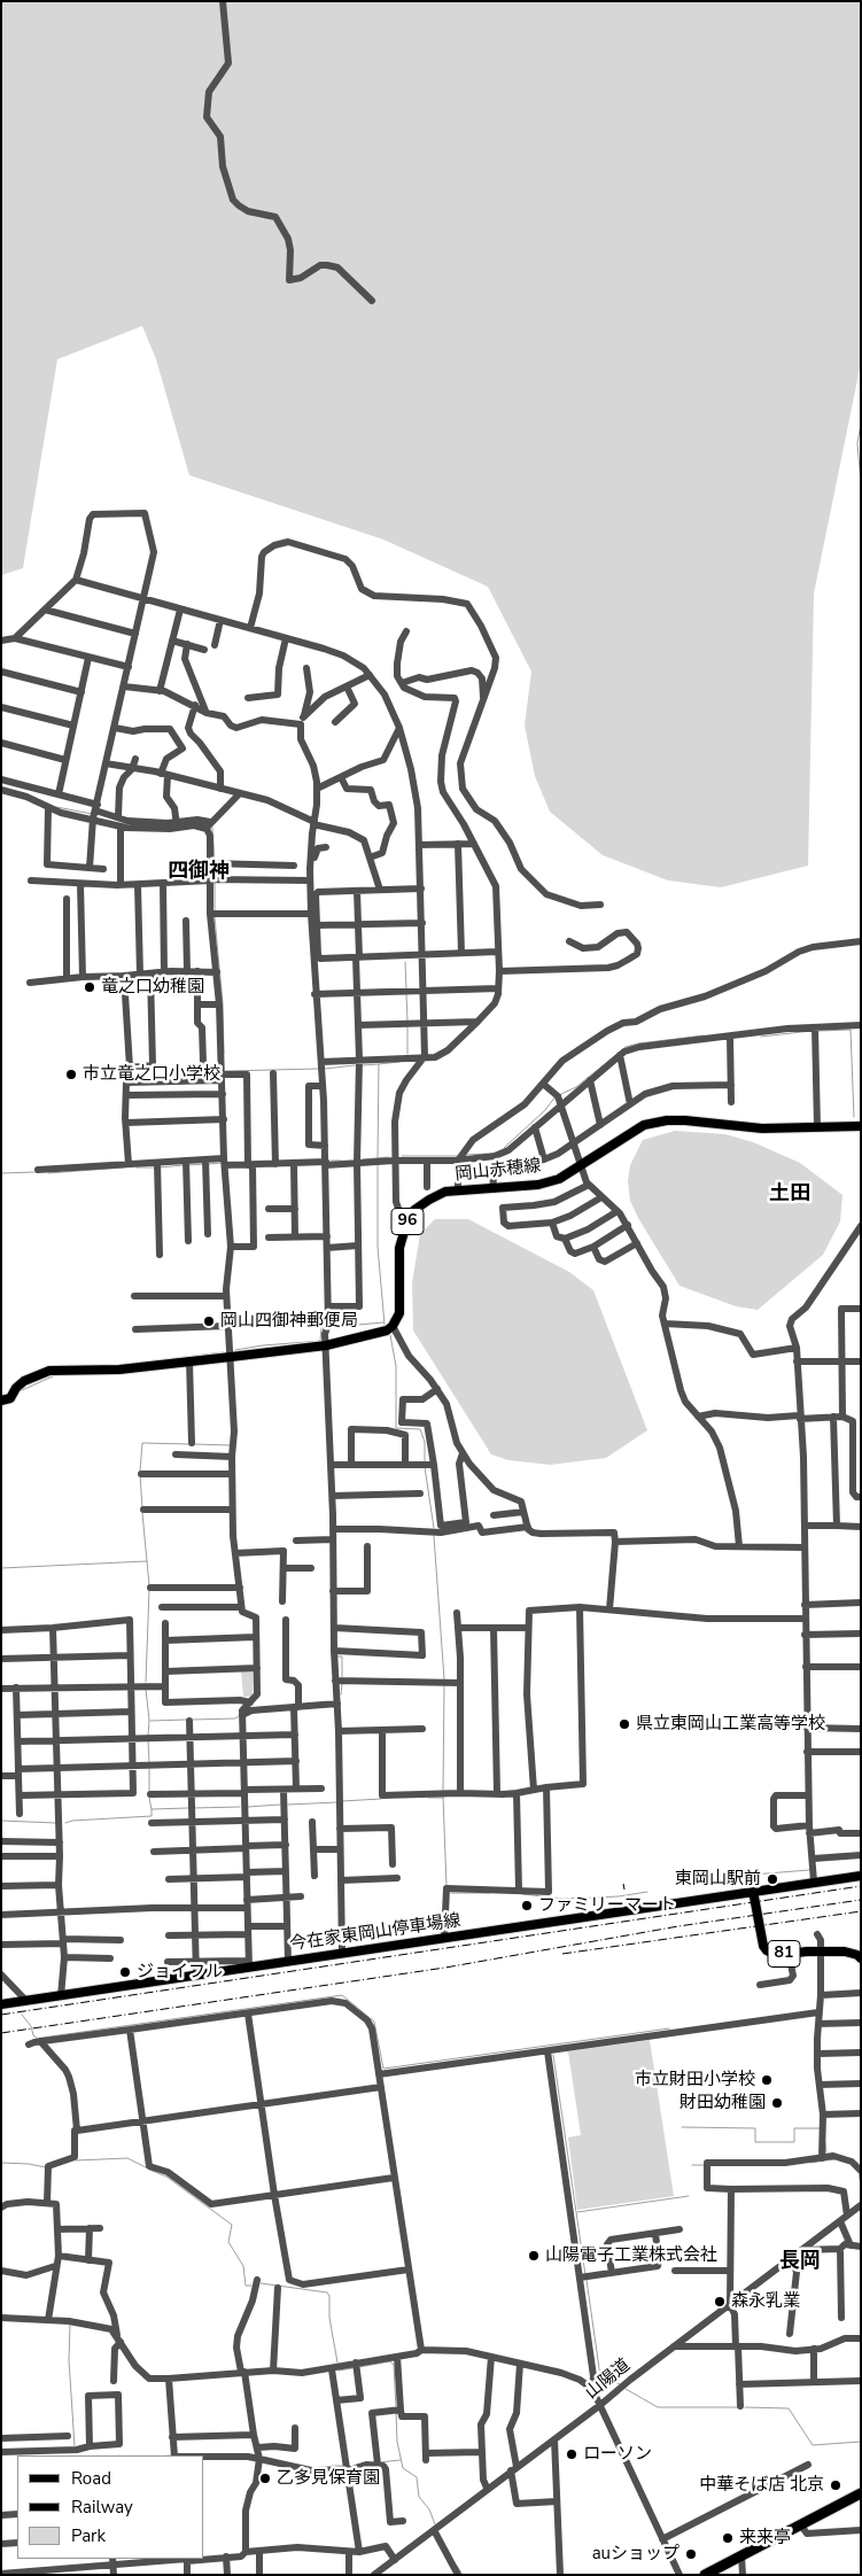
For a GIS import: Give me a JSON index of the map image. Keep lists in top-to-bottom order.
{
  "streets": {
    "main road": [
      "岡山赤穂線",
      "96",
      "今在家東岡山停車場線",
      "81"
    ],
    "street": ["山陽道"]
  },
  "crossings": [
    ["今在家東岡山停車場線", "81"]
  ],
  "districts": ["四御神", "土田", "長岡"],
  "places": [
    "竜之口幼稚園",
    "市立竜之口小学校",
    "岡山四御神郵便局",
    "県立東岡山工業高等学校",
    "東岡山駅前",
    "ファミリーマート",
    "ジョイフル",
    "市立財田小学校",
    "財田幼稚園",
    "山陽電子工業株式会社",
    "森永乳業",
    "ローソン",
    "乙多見保育園",
    "中華そば店 北京",
    "来来亭",
    "auショップ"
  ],
  "legend": ["Road", "Railway", "Park"]
}
